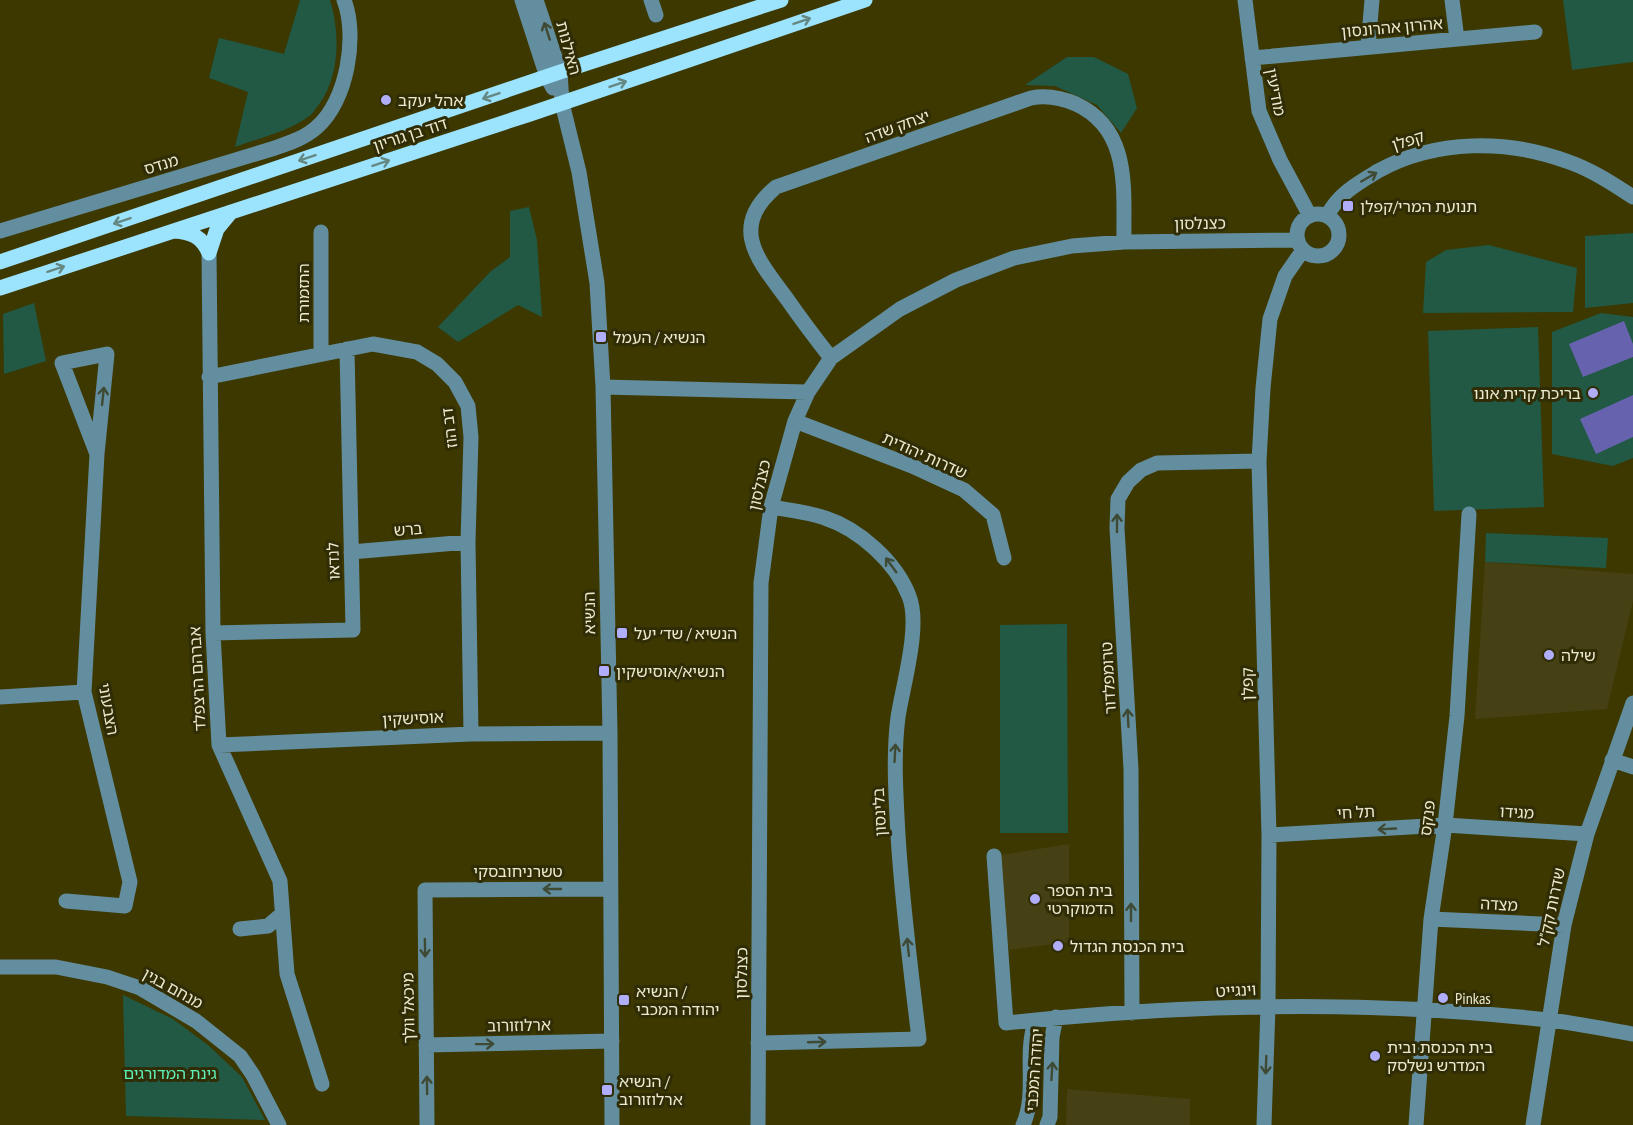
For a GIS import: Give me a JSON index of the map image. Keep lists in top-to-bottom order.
{
  "streets": {
    "main road": ["דוד בן גוריון"],
    "street": [
      "אהרון אהרונסון",
      "האילנות",
      "מודיעין",
      "יצחק שדה",
      "קפלן",
      "מנדס",
      "כצנלסון",
      "התזמורת",
      "דב הוז",
      "שדרות יהודית",
      "ברש",
      "לנדאו",
      "הנשיא",
      "טרומפלדור",
      "אברהם הרצפלד",
      "הצבעוני",
      "אוסישקין",
      "בלינסון",
      "תל חי",
      "מגידו",
      "פנקס",
      "טשרניחובסקי",
      "מצדה",
      "שדרות קק\"ל",
      "מנחם בגין",
      "וינגייט",
      "מיכאל וולך",
      "ארלוזורוב",
      "יהודה המכבי"
    ]
  },
  "crossings": [
    ["אהרון אהרונסון", "מודיעין"],
    ["האילנות", "דוד בן גוריון"],
    ["האילנות", "הנשיא"],
    ["מודיעין", "קפלן"],
    ["מודיעין", "כצנלסון"],
    ["יצחק שדה", "כצנלסון"],
    ["דוד בן גוריון", "הנשיא"],
    ["קפלן", "כצנלסון"],
    ["קפלן", "טרומפלדור"],
    ["קפלן", "תל חי"],
    ["קפלן", "וינגייט"],
    ["כצנלסון", "שדרות יהודית"],
    ["כצנלסון", "בלינסון"],
    ["התזמורת", "דב הוז"],
    ["דב הוז", "ברש"],
    ["דב הוז", "לנדאו"],
    ["דב הוז", "אברהם הרצפלד"],
    ["דב הוז", "אוסישקין"],
    ["ברש", "לנדאו"],
    ["לנדאו", "אברהם הרצפלד"],
    ["הנשיא", "אוסישקין"],
    ["הנשיא", "טשרניחובסקי"],
    ["הנשיא", "ארלוזורוב"],
    ["טרומפלדור", "וינגייט"],
    ["אברהם הרצפלד", "אוסישקין"],
    ["תל חי", "מגידו"],
    ["תל חי", "פנקס"],
    ["מגידו", "פנקס"],
    ["מגידו", "שדרות קק\"ל"],
    ["פנקס", "מצדה"],
    ["פנקס", "וינגייט"],
    ["טשרניחובסקי", "מיכאל וולך"],
    ["מצדה", "שדרות קק\"ל"],
    ["שדרות קק\"ל", "וינגייט"],
    ["וינגייט", "יהודה המכבי"],
    ["מיכאל וולך", "ארלוזורוב"]
  ],
  "one_way": [
    "טרומפלדור",
    "תל חי",
    "טשרניחובסקי",
    "ארלוזורוב"
  ],
  "parks": ["גינת המדורגים"],
  "places": {
    "other": [
      "אהל יעקב",
      "בריכת קרית אונו",
      "שילה",
      "בית הספר הדמוקרטי",
      "בית הכנסת הגדול",
      "Pinkas",
      "בית הכנסת ובית המדרש נשלסק"
    ],
    "transit": [
      "תנועת המרי/קפלן",
      "הנשיא / העמל",
      "הנשיא / שד׳ יעל",
      "הנשיא/אוסישקין",
      "הנשיא / יהודה המכבי",
      "הנשיא / ארלוזורוב"
    ]
  }
}
